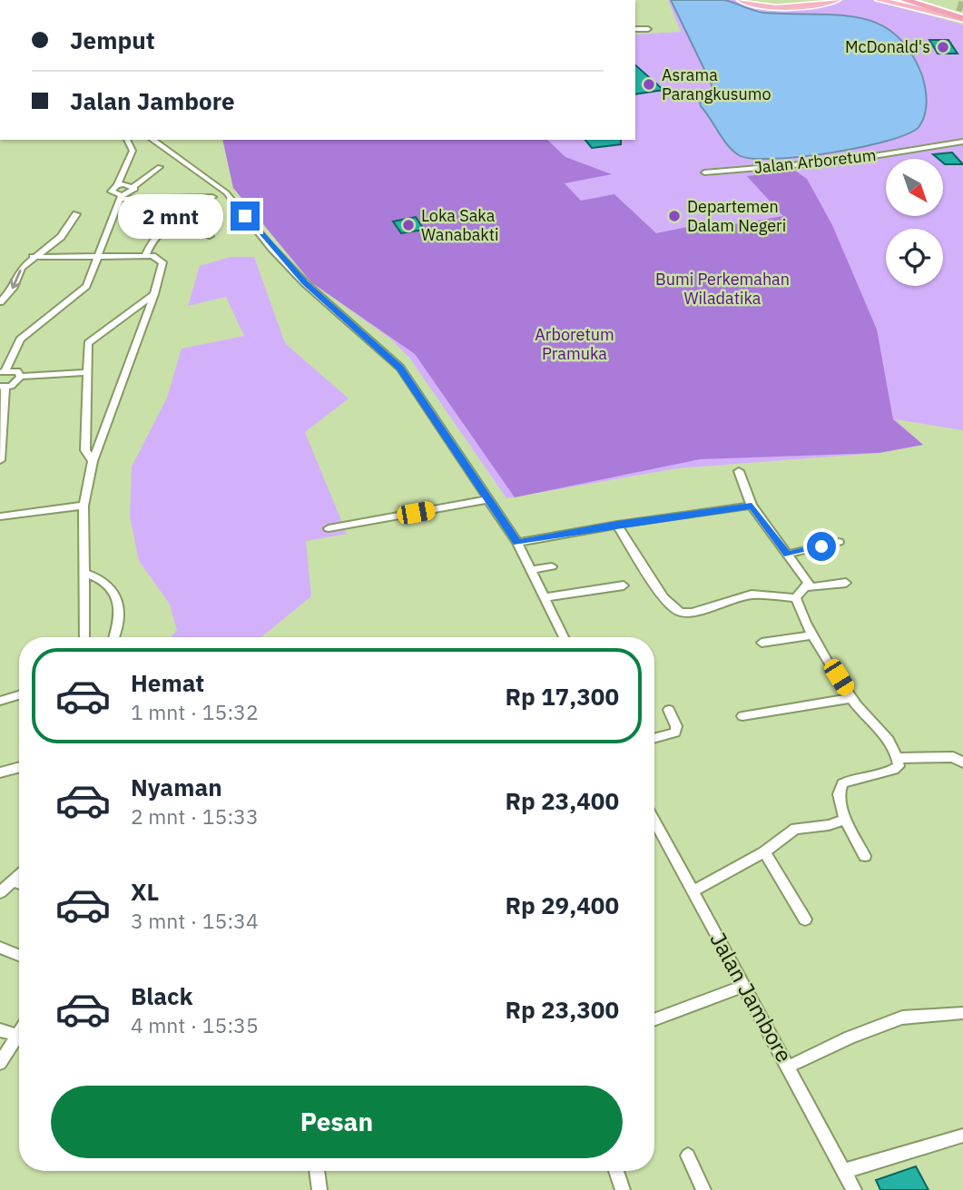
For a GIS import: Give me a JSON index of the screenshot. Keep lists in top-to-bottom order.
{
  "streets": {
    "street": ["Jalan Arboretum", "Jalan Jambore"]
  },
  "parks": ["Bumi Perkemahan Wiladatika", "Arboretum Pramuka"],
  "places": [
    "McDonald's",
    "Asrama Parangkusumo",
    "Departemen Dalam Negeri",
    "Loka Saka Wanabakti"
  ],
  "north": "bottom right",
  "page": {
    "banner": ["Jemput", "Jalan Jambore"],
    "bubble": "2 mnt",
    "list": [
      {
        "name": "Hemat",
        "note": "1 mnt · 15:32",
        "value": "Rp 17,300"
      },
      {
        "name": "Nyaman",
        "note": "2 mnt · 15:33",
        "value": "Rp 23,400"
      },
      {
        "name": "XL",
        "note": "3 mnt · 15:34",
        "value": "Rp 29,400"
      },
      {
        "name": "Black",
        "note": "4 mnt · 15:35",
        "value": "Rp 23,300"
      }
    ],
    "buttons": "Pesan"
  }
}
